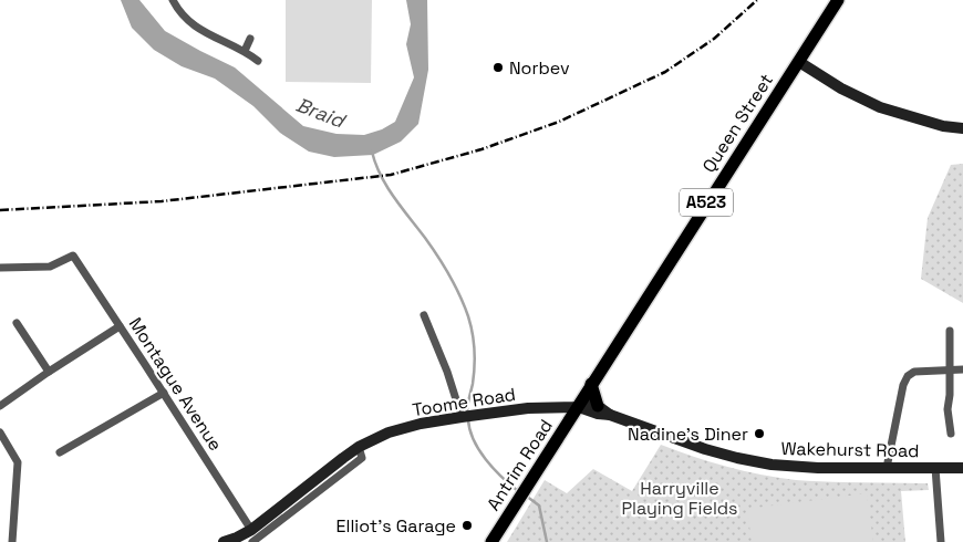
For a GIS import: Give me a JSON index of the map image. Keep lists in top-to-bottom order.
{
  "streets": {
    "main road": ["Queen Street", "A523", "Antrim Road"],
    "street": ["Montague Avenue", "Toome Road", "Wakehurst Road"]
  },
  "crossings": [
    ["Queen Street", "Toome Road"],
    ["Queen Street", "Wakehurst Road"],
    ["Queen Street", "Antrim Road"],
    ["Montague Avenue", "Toome Road"],
    ["Toome Road", "Wakehurst Road"],
    ["Toome Road", "Antrim Road"],
    ["Wakehurst Road", "Antrim Road"]
  ],
  "water": ["Braid"],
  "parks": ["Harryville Playing Fields"],
  "places": ["Norbev", "Nadine's Diner", "Elliot's Garage"]
}
